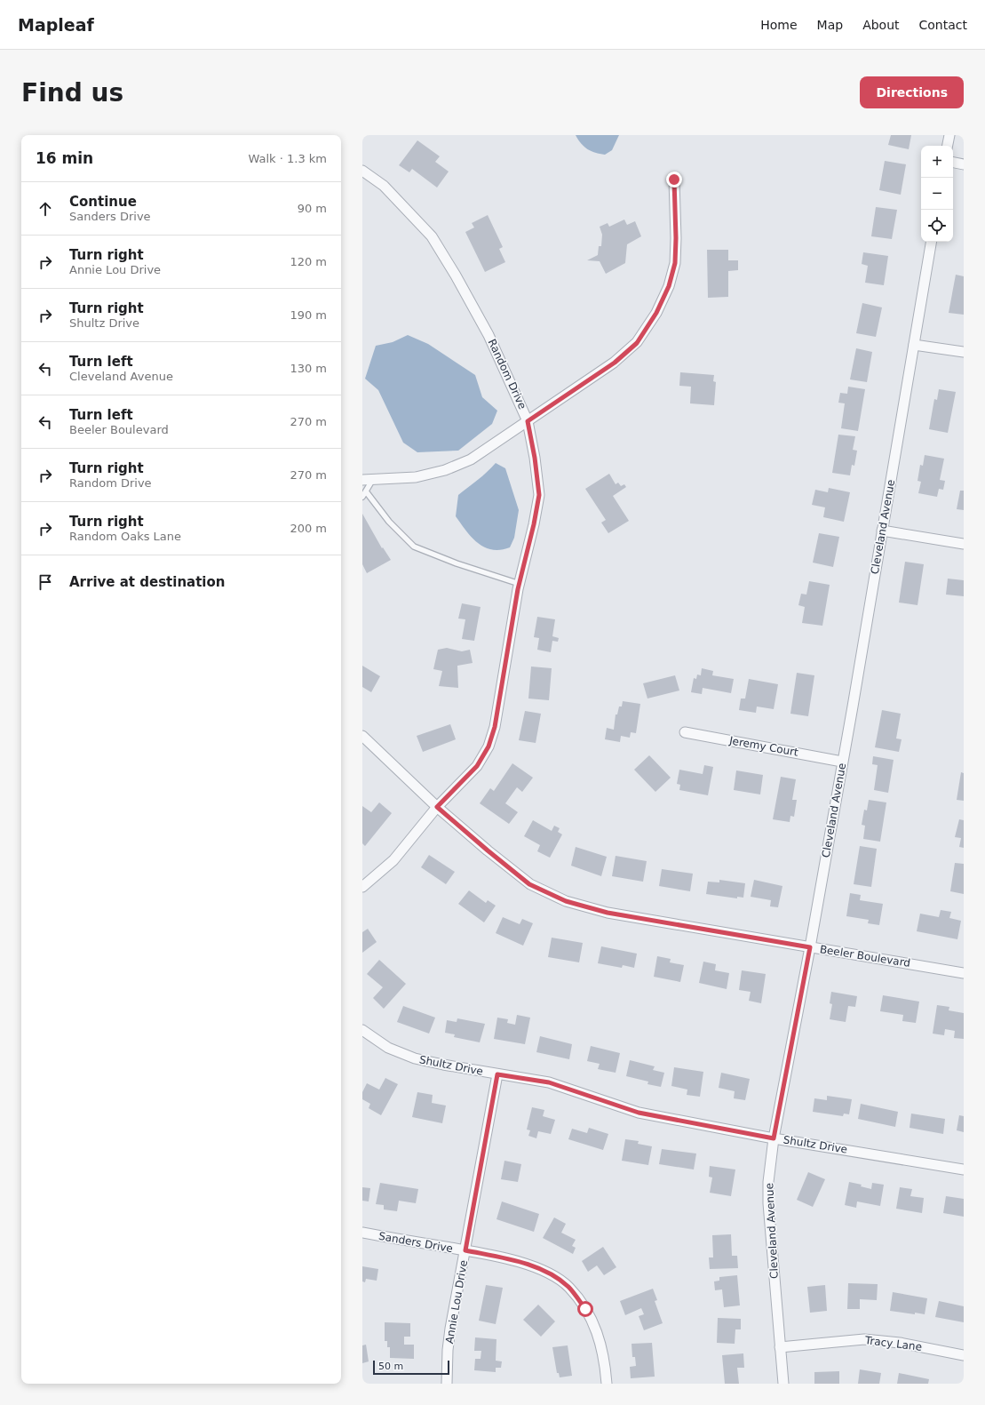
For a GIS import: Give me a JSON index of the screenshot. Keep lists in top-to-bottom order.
{
  "streets": {
    "street": [
      "Random Drive",
      "Cleveland Avenue",
      "Jeremy Court",
      "Beeler Boulevard",
      "Shultz Drive",
      "Sanders Drive",
      "Annie Lou Drive",
      "Tracy Lane"
    ]
  },
  "crossings": [
    ["Random Drive", "Beeler Boulevard"],
    ["Cleveland Avenue", "Jeremy Court"],
    ["Cleveland Avenue", "Beeler Boulevard"],
    ["Cleveland Avenue", "Shultz Drive"],
    ["Cleveland Avenue", "Tracy Lane"],
    ["Shultz Drive", "Annie Lou Drive"],
    ["Sanders Drive", "Annie Lou Drive"]
  ],
  "scale_bar": "50 m",
  "page": {
    "header": "Mapleaf",
    "nav": [
      "Home",
      "Map",
      "About",
      "Contact"
    ],
    "buttons": "Directions",
    "title": "Find us",
    "heading": ["16 min", "Walk · 1.3 km"],
    "map_buttons": ["+", "−"],
    "list": [
      ["Continue", "Sanders Drive", "90 m"],
      ["Turn right", "Annie Lou Drive", "120 m"],
      ["Turn right", "Shultz Drive", "190 m"],
      ["Turn left", "Cleveland Avenue", "130 m"],
      ["Turn left", "Beeler Boulevard", "270 m"],
      ["Turn right", "Random Drive", "270 m"],
      ["Turn right", "Random Oaks Lane", "200 m"],
      "Arrive at destination"
    ],
    "scale": "50 m"
  }
}
